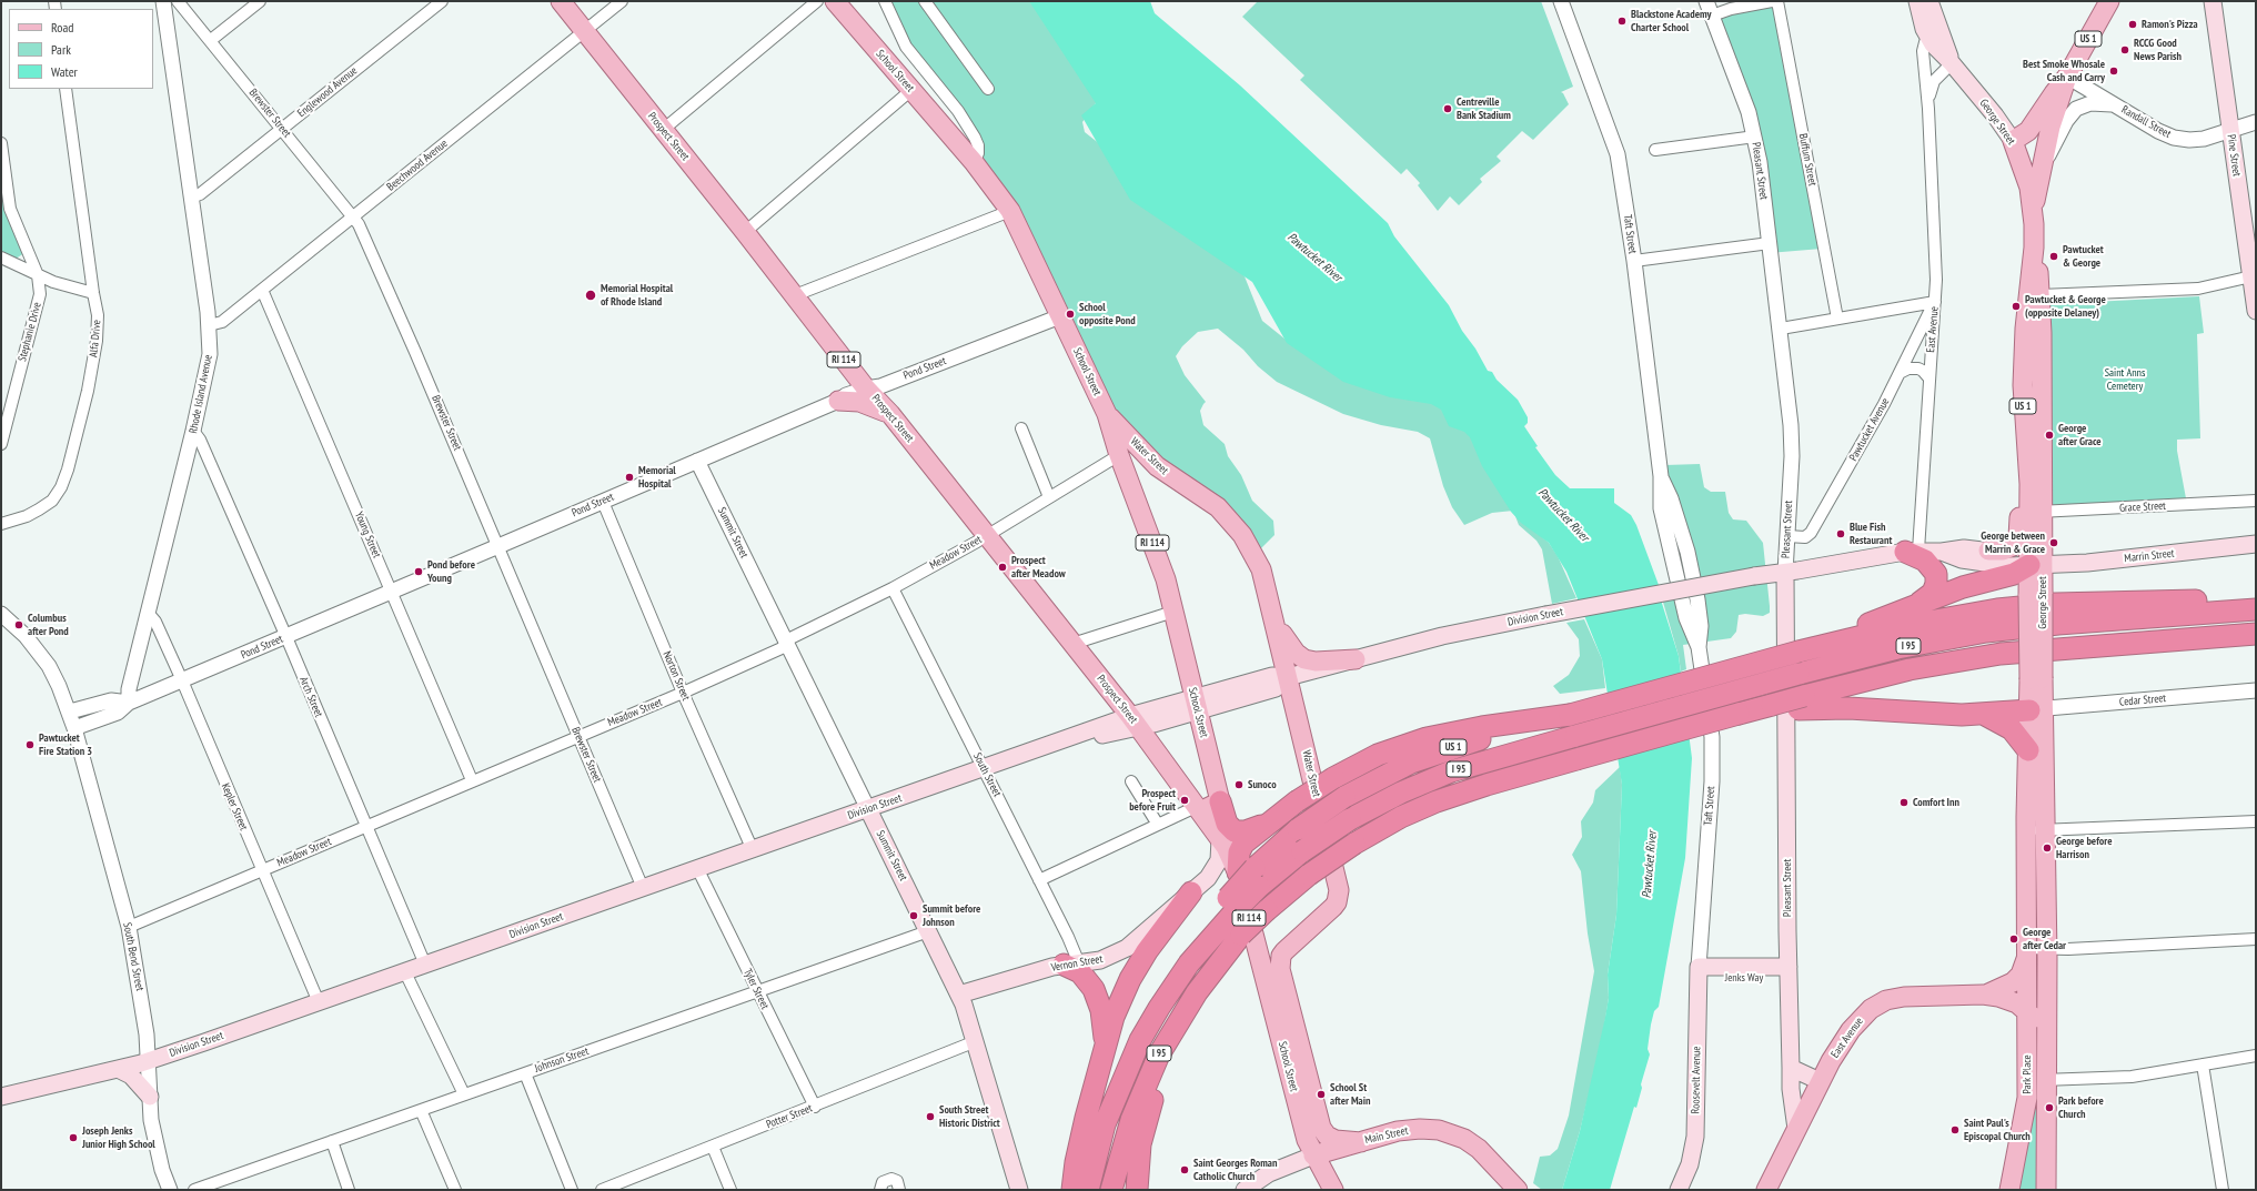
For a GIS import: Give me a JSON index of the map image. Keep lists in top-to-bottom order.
{
  "streets": {
    "highway": ["US 1", "I 95"],
    "main road": [
      "School Street",
      "George Street",
      "Prospect Street",
      "Pine Street",
      "Pleasant Street",
      "East Avenue",
      "RI 114",
      "Water Street",
      "Summit Street",
      "Marrin Street",
      "Division Street",
      "Vernon Street",
      "Jenks Way",
      "Park Place",
      "Roosevelt Avenue",
      "Main Street"
    ],
    "street": [
      "Englewood Avenue",
      "Brewster Street",
      "Randall Street",
      "Buffum Street",
      "Beechwood Avenue",
      "Taft Street",
      "Stephanie Drive",
      "Alfa Drive",
      "Pond Street",
      "Rhode Island Avenue",
      "Pawtucket Avenue",
      "Grace Street",
      "Young Street",
      "Meadow Street",
      "Norton Street",
      "Arch Street",
      "Cedar Street",
      "South Street",
      "Kepler Street",
      "South Bend Street",
      "Tyler Street",
      "Johnson Street",
      "Potter Street"
    ]
  },
  "crossings": [
    ["US 1", "School Street"],
    ["US 1", "George Street"],
    ["US 1", "Randall Street"],
    ["US 1", "Marrin Street"],
    ["US 1", "I 95"],
    ["School Street", "Prospect Street"],
    ["School Street", "Pond Street"],
    ["School Street", "Water Street"],
    ["School Street", "Meadow Street"],
    ["School Street", "Division Street"],
    ["School Street", "I 95"],
    ["School Street", "Vernon Street"],
    ["School Street", "Main Street"],
    ["Englewood Avenue", "Brewster Street"],
    ["Englewood Avenue", "Rhode Island Avenue"],
    ["Brewster Street", "Beechwood Avenue"],
    ["Brewster Street", "Pond Street"],
    ["Brewster Street", "Meadow Street"],
    ["Brewster Street", "Division Street"],
    ["George Street", "East Avenue"],
    ["George Street", "Grace Street"],
    ["George Street", "Marrin Street"],
    ["George Street", "Cedar Street"],
    ["George Street", "Park Place"],
    ["Randall Street", "Pine Street"],
    ["Prospect Street", "Beechwood Avenue"],
    ["Prospect Street", "Pond Street"],
    ["Prospect Street", "Meadow Street"],
    ["Prospect Street", "Division Street"],
    ["Prospect Street", "Vernon Street"],
    ["Beechwood Avenue", "Rhode Island Avenue"],
    ["Beechwood Avenue", "Young Street"],
    ["Pleasant Street", "East Avenue"],
    ["Pleasant Street", "Pawtucket Avenue"],
    ["Pleasant Street", "Division Street"],
    ["Pleasant Street", "Jenks Way"],
    ["Taft Street", "Jenks Way"],
    ["Taft Street", "Roosevelt Avenue"],
    ["East Avenue", "Pawtucket Avenue"],
    ["East Avenue", "Park Place"],
    ["Pond Street", "Rhode Island Avenue"],
    ["Pond Street", "Summit Street"],
    ["Pond Street", "Young Street"],
    ["Pond Street", "Norton Street"],
    ["Pond Street", "Arch Street"],
    ["Pond Street", "Kepler Street"],
    ["Pond Street", "South Bend Street"],
    ["Rhode Island Avenue", "Arch Street"],
    ["Rhode Island Avenue", "Kepler Street"],
    ["Water Street", "Division Street"],
    ["Water Street", "Main Street"],
    ["Summit Street", "Meadow Street"],
    ["Summit Street", "Division Street"],
    ["Summit Street", "Vernon Street"],
    ["Summit Street", "Johnson Street"],
    ["Summit Street", "Potter Street"],
    ["Young Street", "Meadow Street"],
    ["Meadow Street", "Norton Street"],
    ["Meadow Street", "Arch Street"],
    ["Meadow Street", "South Street"],
    ["Meadow Street", "Kepler Street"],
    ["Meadow Street", "South Bend Street"],
    ["Division Street", "Norton Street"],
    ["Division Street", "Arch Street"],
    ["Division Street", "South Street"],
    ["Division Street", "Kepler Street"],
    ["Division Street", "South Bend Street"],
    ["Division Street", "Tyler Street"],
    ["South Street", "Vernon Street"],
    ["Jenks Way", "Roosevelt Avenue"],
    ["Tyler Street", "Johnson Street"],
    ["Tyler Street", "Potter Street"]
  ],
  "water": ["Pawtucket River"],
  "parks": ["Saint Anns Cemetery"],
  "places": [
    "Blackstone Academy Charter School",
    "Ramon's Pizza",
    "RCCG Good News Parish",
    "Best Smoke Whosale Cash and Carry",
    "Centreville Bank Stadium",
    "Pawtucket & George",
    "Memorial Hospital of Rhode Island",
    "Pawtucket & George (opposite Delaney)",
    "School opposite Pond",
    "George after Grace",
    "Memorial Hospital",
    "Blue Fish Restaurant",
    "George between Marrin & Grace",
    "Prospect after Meadow",
    "Pond before Young",
    "Columbus after Pond",
    "Pawtucket Fire Station 3",
    "Sunoco",
    "Prospect before Fruit",
    "Comfort Inn",
    "George before Harrison",
    "Summit before Johnson",
    "George after Cedar",
    "School St after Main",
    "Park before Church",
    "South Street Historic District",
    "Saint Paul's Episcopal Church",
    "Joseph Jenks Junior High School",
    "Saint Georges Roman Catholic Church"
  ],
  "legend": ["Road", "Park", "Water"]
}
